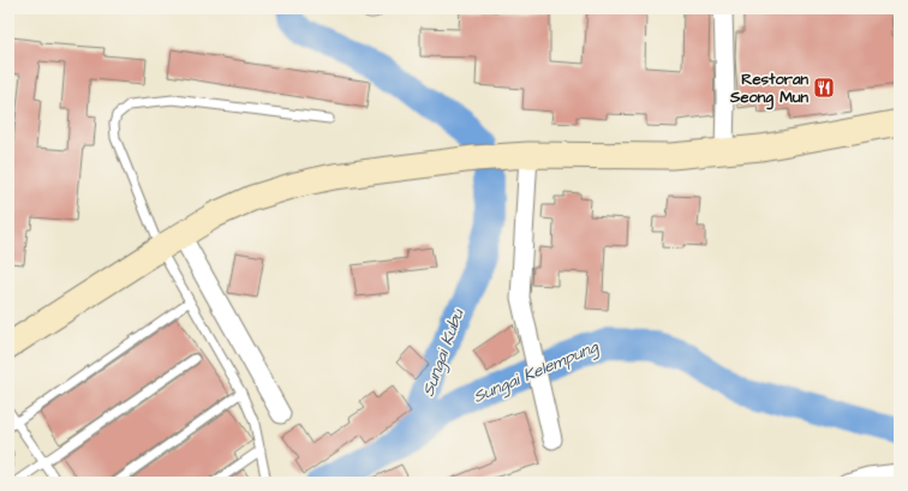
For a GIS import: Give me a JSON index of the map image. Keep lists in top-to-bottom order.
{
  "water": ["Sungai Kubu", "Sungai Kelempung"],
  "places": {
    "restaurant": ["Restoran Seong Mun"]
  }
}
